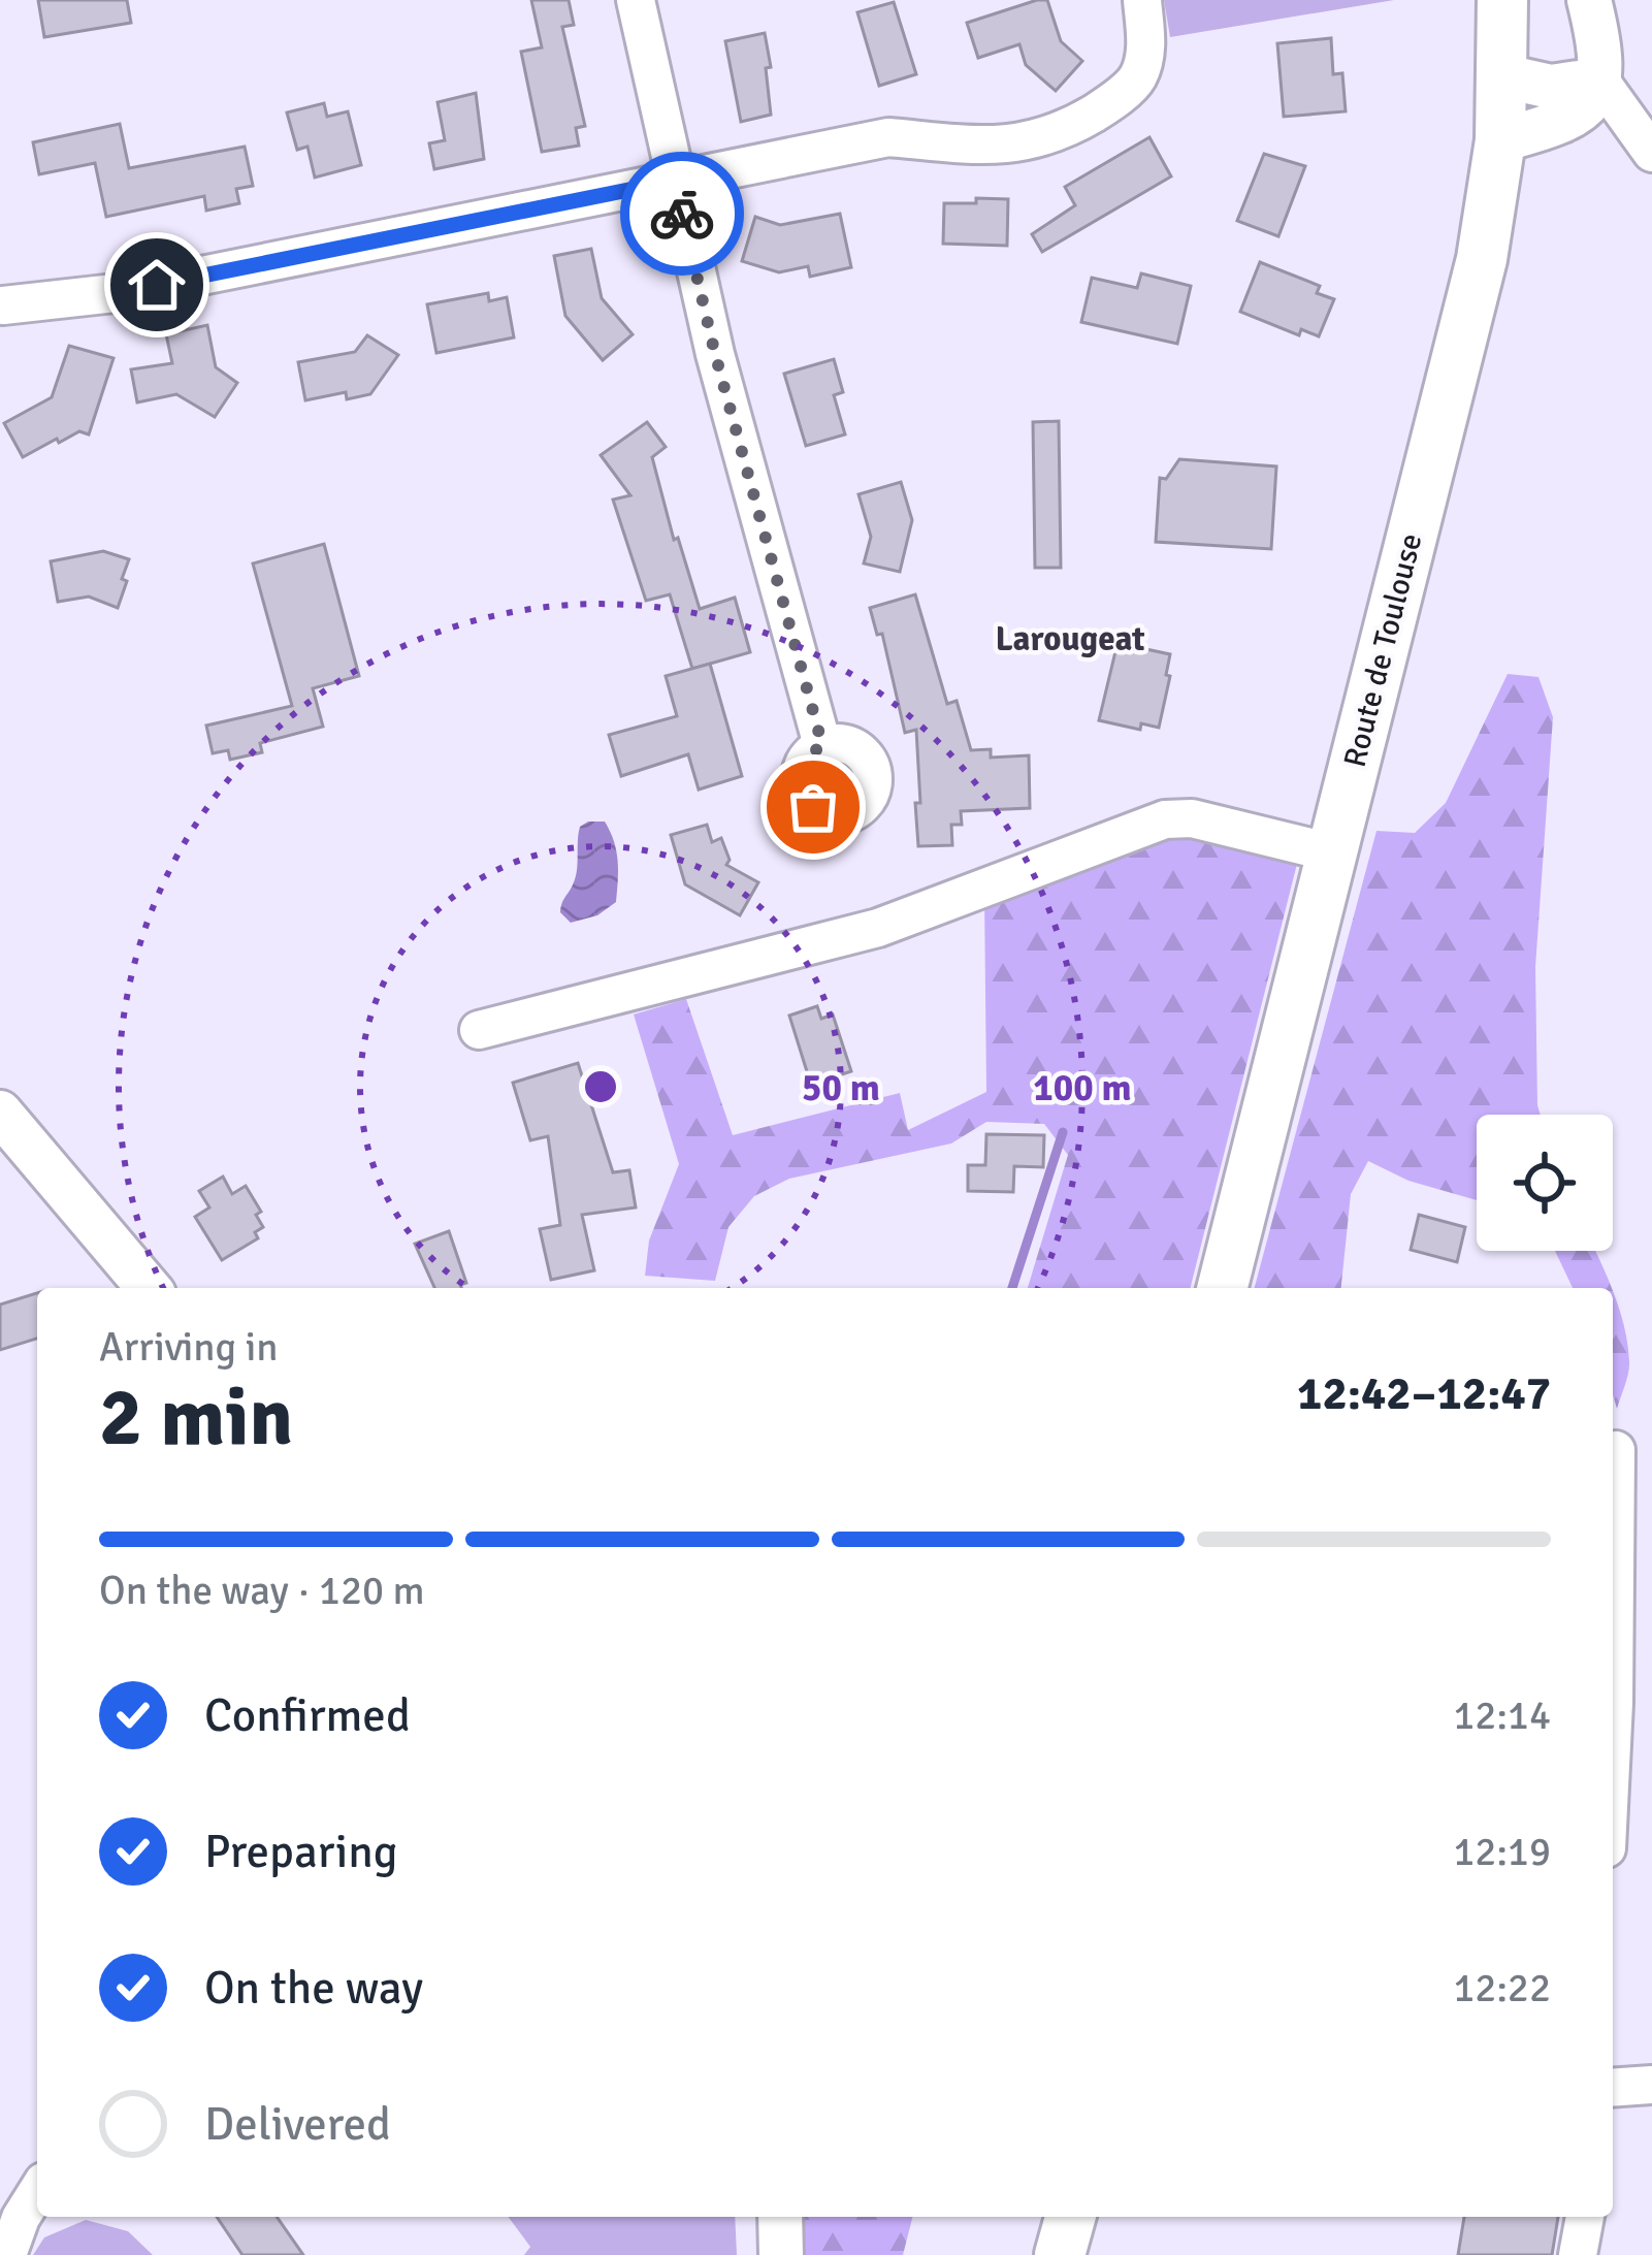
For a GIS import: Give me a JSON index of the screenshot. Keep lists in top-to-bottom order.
{
  "streets": {
    "main road": ["Route de Toulouse"]
  },
  "districts": ["Larougeat"],
  "page": {
    "heading": ["2 min", "Arriving in", "12:42–12:47"],
    "bar": "On the way · 120 m",
    "list": [
      ["Confirmed", "12:14"],
      ["Preparing", "12:19"],
      ["On the way", "12:22"],
      "Delivered"
    ]
  },
  "rings": ["50 m", "100 m"]
}
